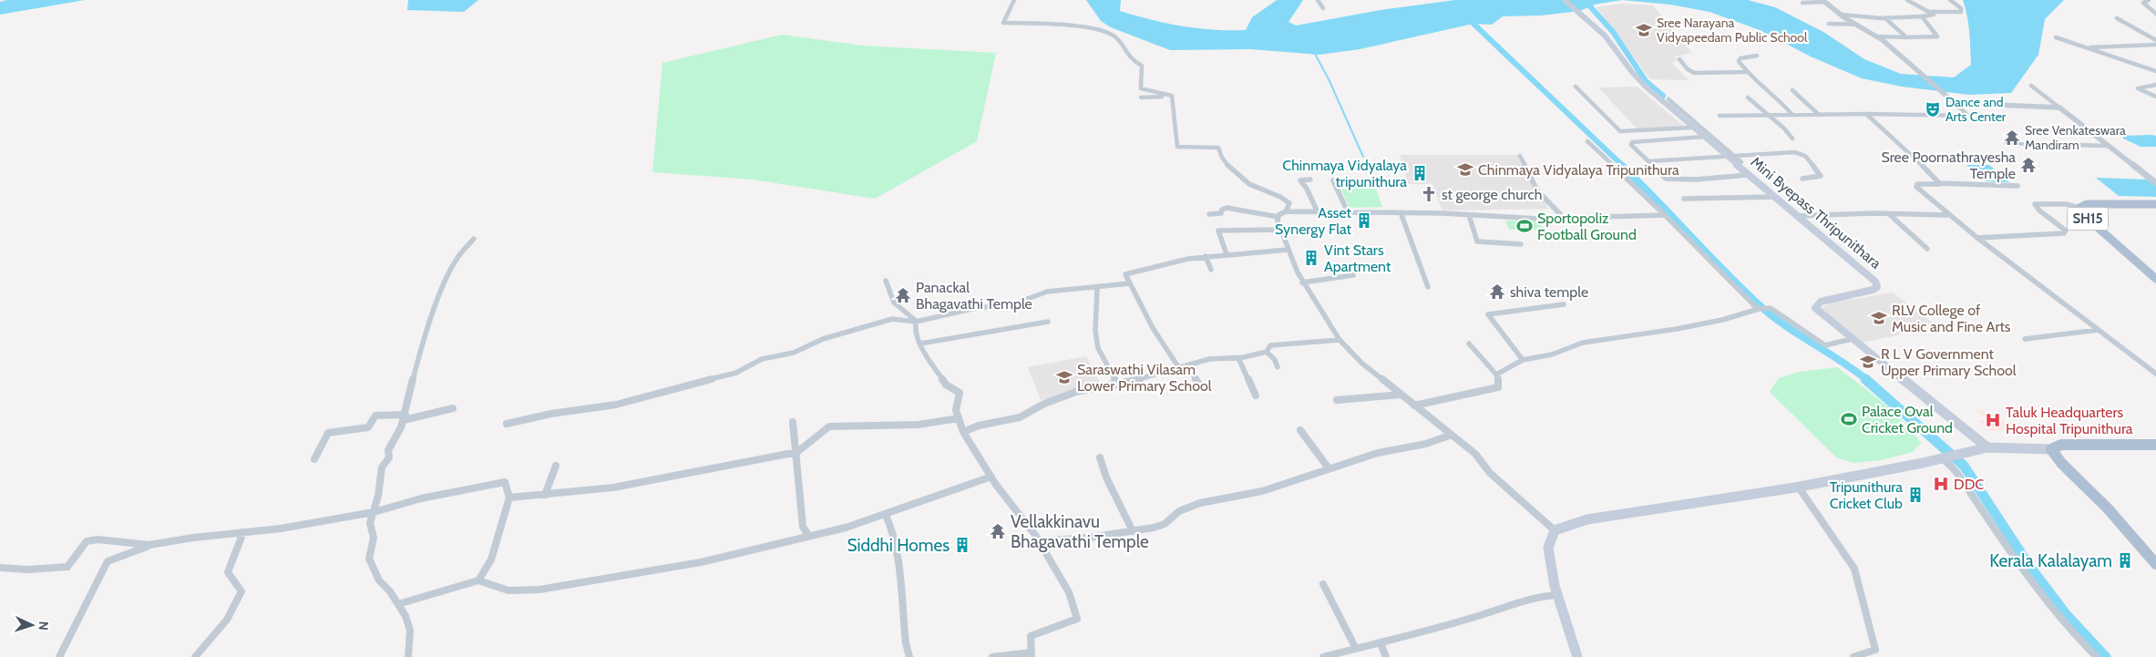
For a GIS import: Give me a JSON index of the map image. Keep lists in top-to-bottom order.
{
  "streets": {
    "main road": ["Mini Byepass Thripunithara", "SH15"]
  },
  "places": {
    "school or university": [
      "Sree Narayana Vidyapeedam Public School",
      "Chinmaya Vidyalaya Tripunithura",
      "RLV College of Music and Fine Arts",
      "R L V Government Upper Primary School",
      "Saraswathi Vilasam Lower Primary School"
    ],
    "theatre": ["Dance and Arts Center"],
    "temple": [
      "Sree Venkateswara Mandiram",
      "Sree Poornathrayesha Temple",
      "shiva temple",
      "Panackal Bhagavathi Temple",
      "Vellakkinavu Bhagavathi Temple"
    ],
    "building": [
      "Chinmaya Vidyalaya tripunithura",
      "Asset Synergy Flat",
      "Vint Stars Apartment",
      "Tripunithura Cricket Club",
      "Siddhi Homes",
      "Kerala Kalalayam"
    ],
    "church": ["st george church"],
    "sports": ["Sportopoliz Football Ground", "Palace Oval Cricket Ground"],
    "hospital": ["Taluk Headquarters Hospital Tripunithura", "DDC"]
  },
  "north": "right"
}
